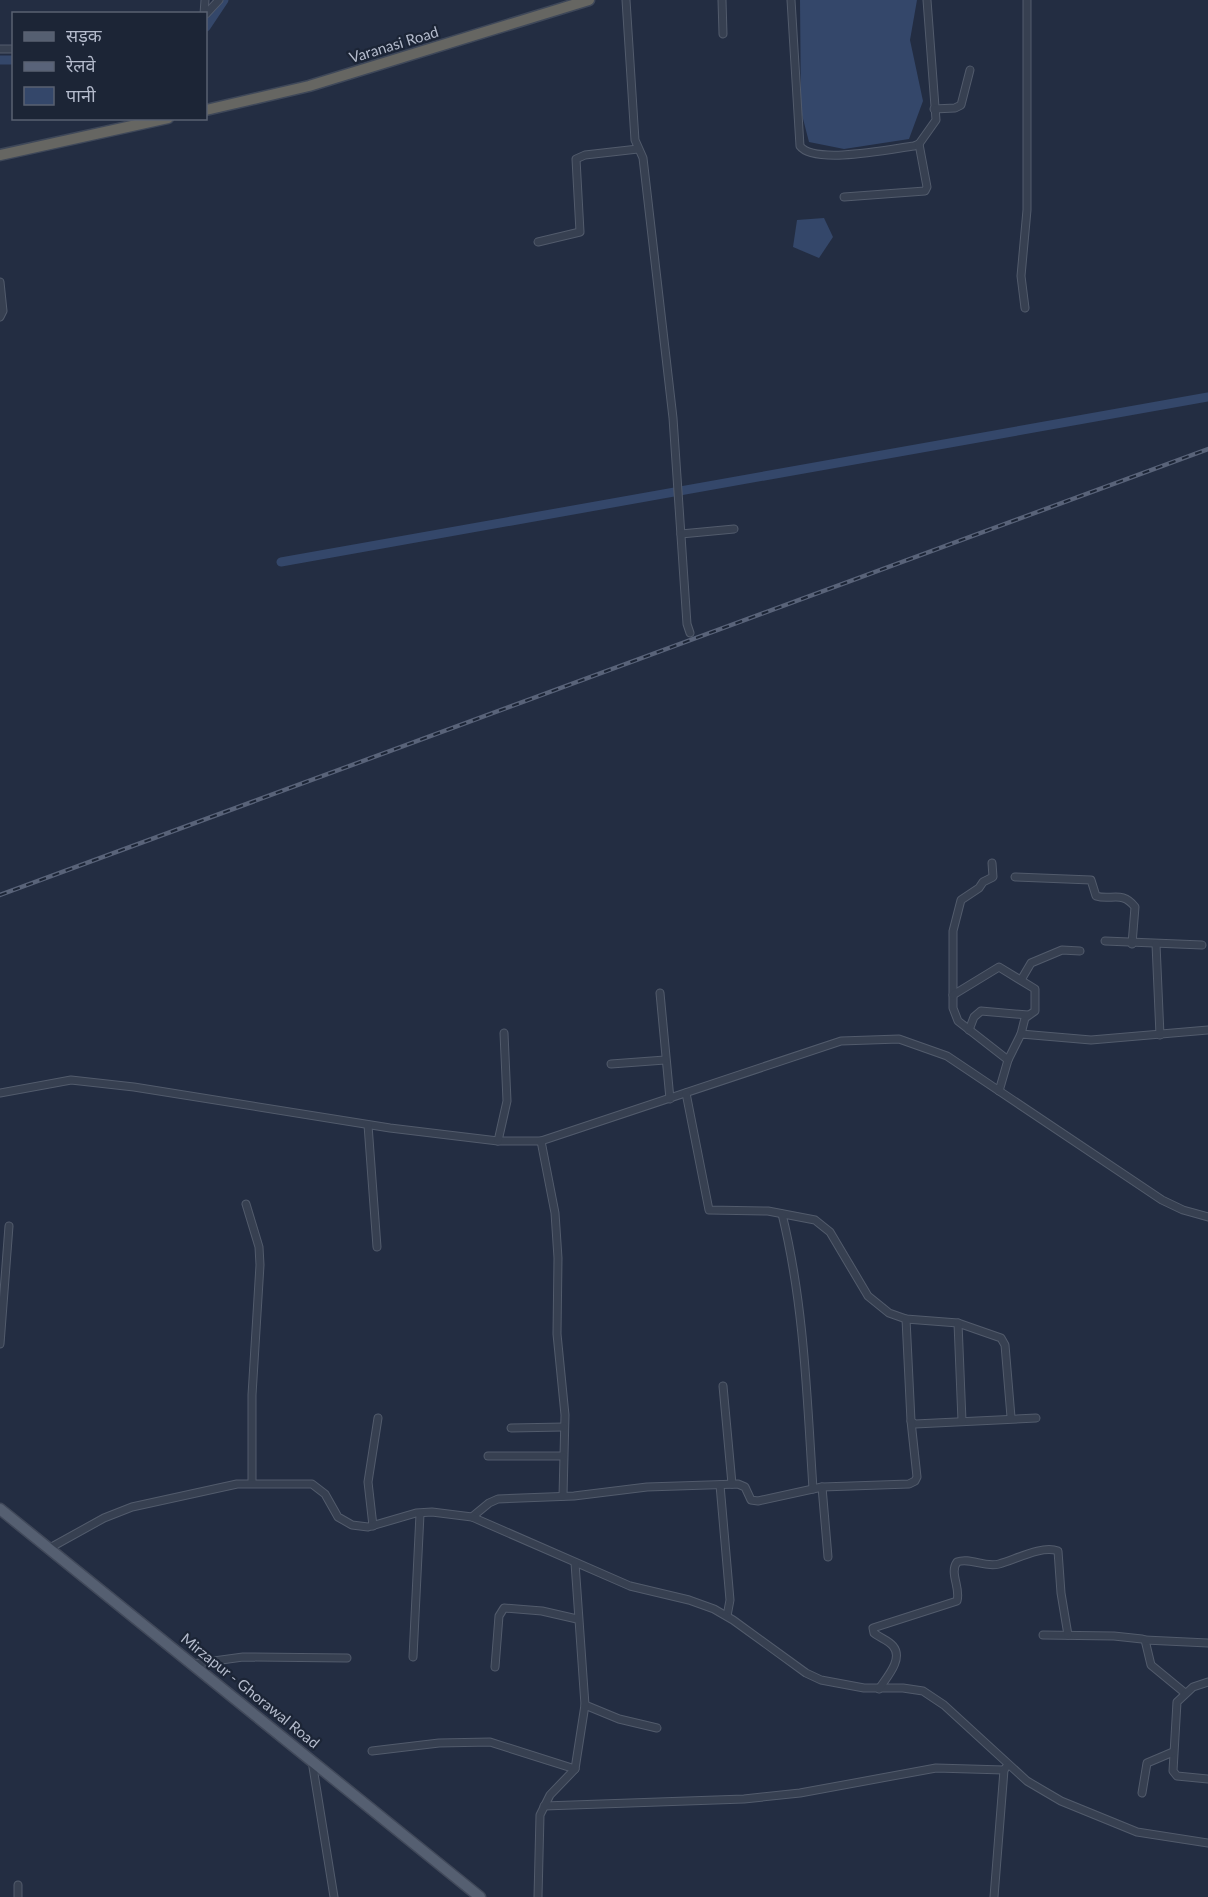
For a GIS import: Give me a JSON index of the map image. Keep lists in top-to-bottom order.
{
  "streets": {
    "highway": ["Varanasi Road"],
    "main road": ["Mirzapur - Ghorawal Road"]
  },
  "legend": ["सड़क", "रेलवे", "पानी"]
}
